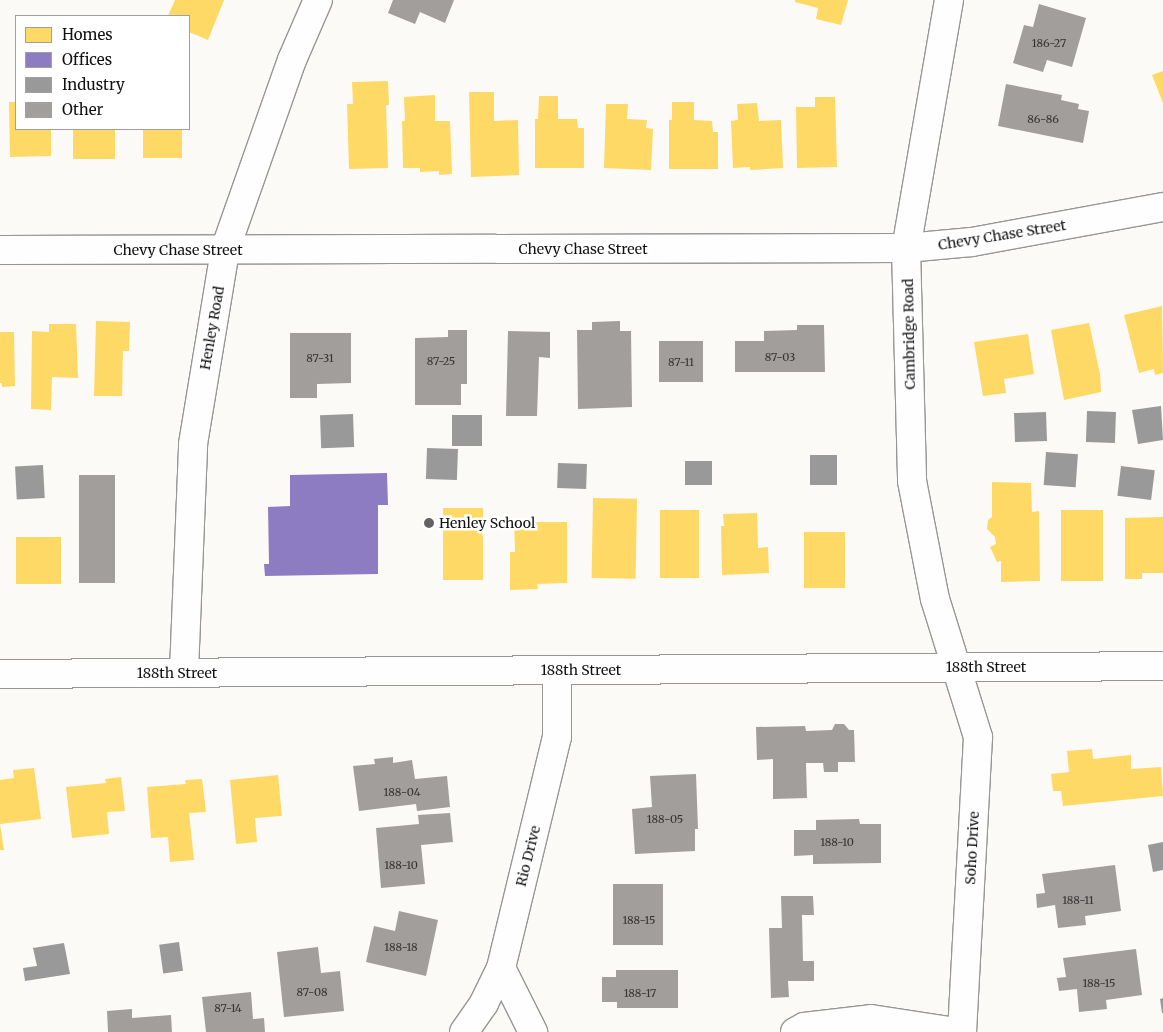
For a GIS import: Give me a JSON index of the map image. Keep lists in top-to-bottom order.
{
  "streets": {
    "street": [
      "Chevy Chase Street",
      "Henley Road",
      "Cambridge Road",
      "188th Street",
      "Soho Drive",
      "Rio Drive"
    ]
  },
  "crossings": [
    ["Chevy Chase Street", "Henley Road"],
    ["Chevy Chase Street", "Cambridge Road"],
    ["Henley Road", "188th Street"],
    ["Cambridge Road", "188th Street"],
    ["Cambridge Road", "Soho Drive"],
    ["188th Street", "Soho Drive"],
    ["188th Street", "Rio Drive"]
  ],
  "places": ["Henley School"],
  "house_numbers": [
    "186-27",
    "86-86",
    "87-03",
    "87-31",
    "87-25",
    "87-11",
    "188-04",
    "188-05",
    "188-10",
    "188-10",
    "188-11",
    "188-15",
    "188-18",
    "188-15",
    "87-08",
    "188-17",
    "87-14"
  ],
  "legend": [
    "Homes",
    "Offices",
    "Industry",
    "Other"
  ]
}
